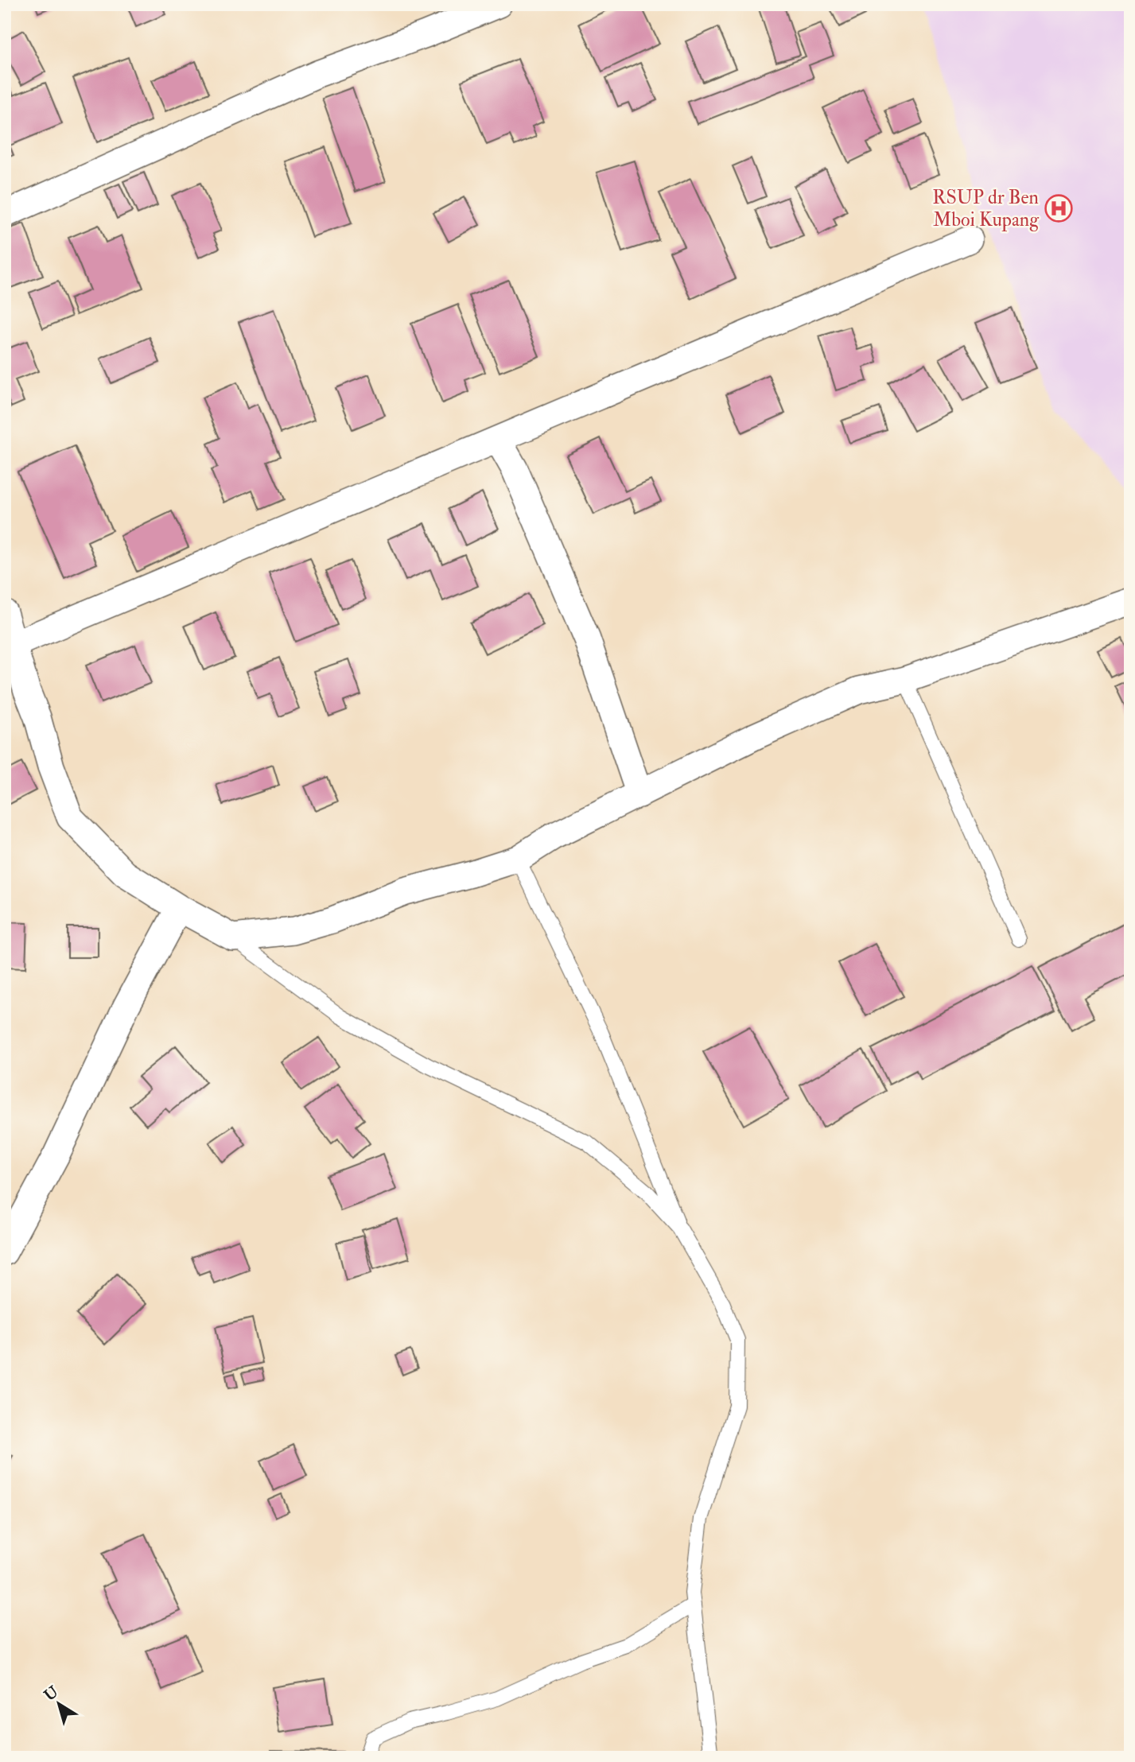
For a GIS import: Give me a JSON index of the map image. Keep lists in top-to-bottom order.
{
  "places": {
    "hospital": ["RSUP dr Ben Mboi Kupang"]
  },
  "north": "top left"
}
